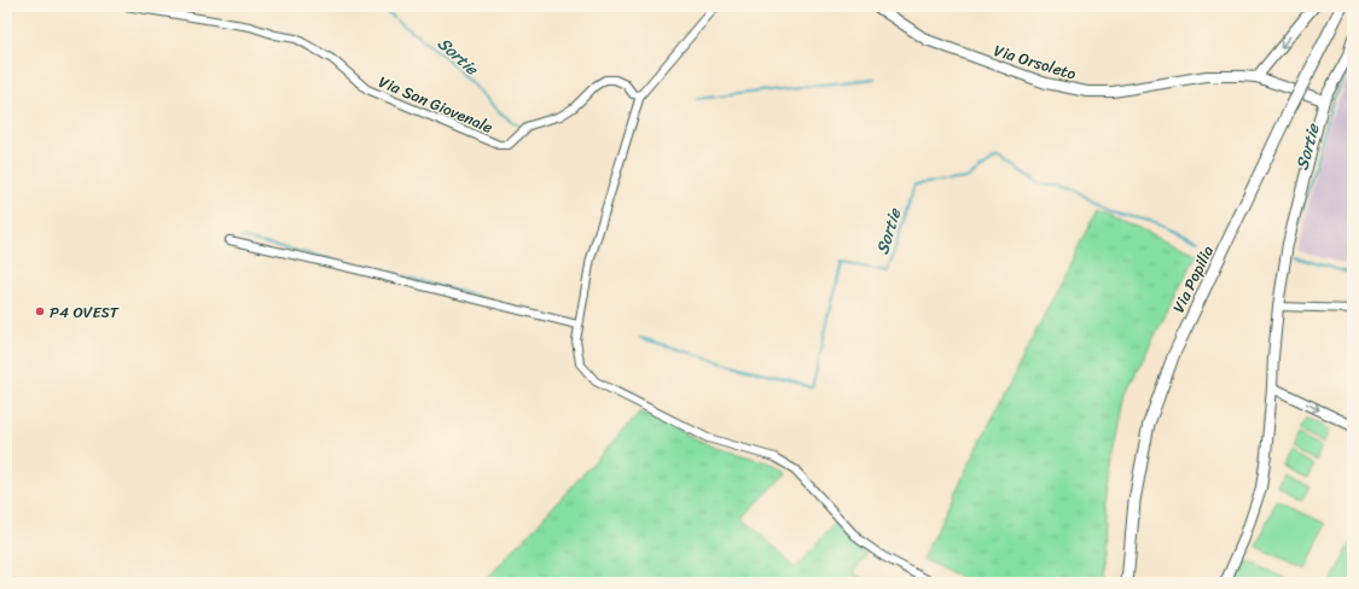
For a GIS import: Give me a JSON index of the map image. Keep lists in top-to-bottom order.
{
  "streets": {
    "main road": ["Via Popilia"],
    "street": ["Via Orsoleto", "Via San Giovenale"]
  },
  "water": ["Sortie"],
  "places": ["P4 OVEST"]
}
